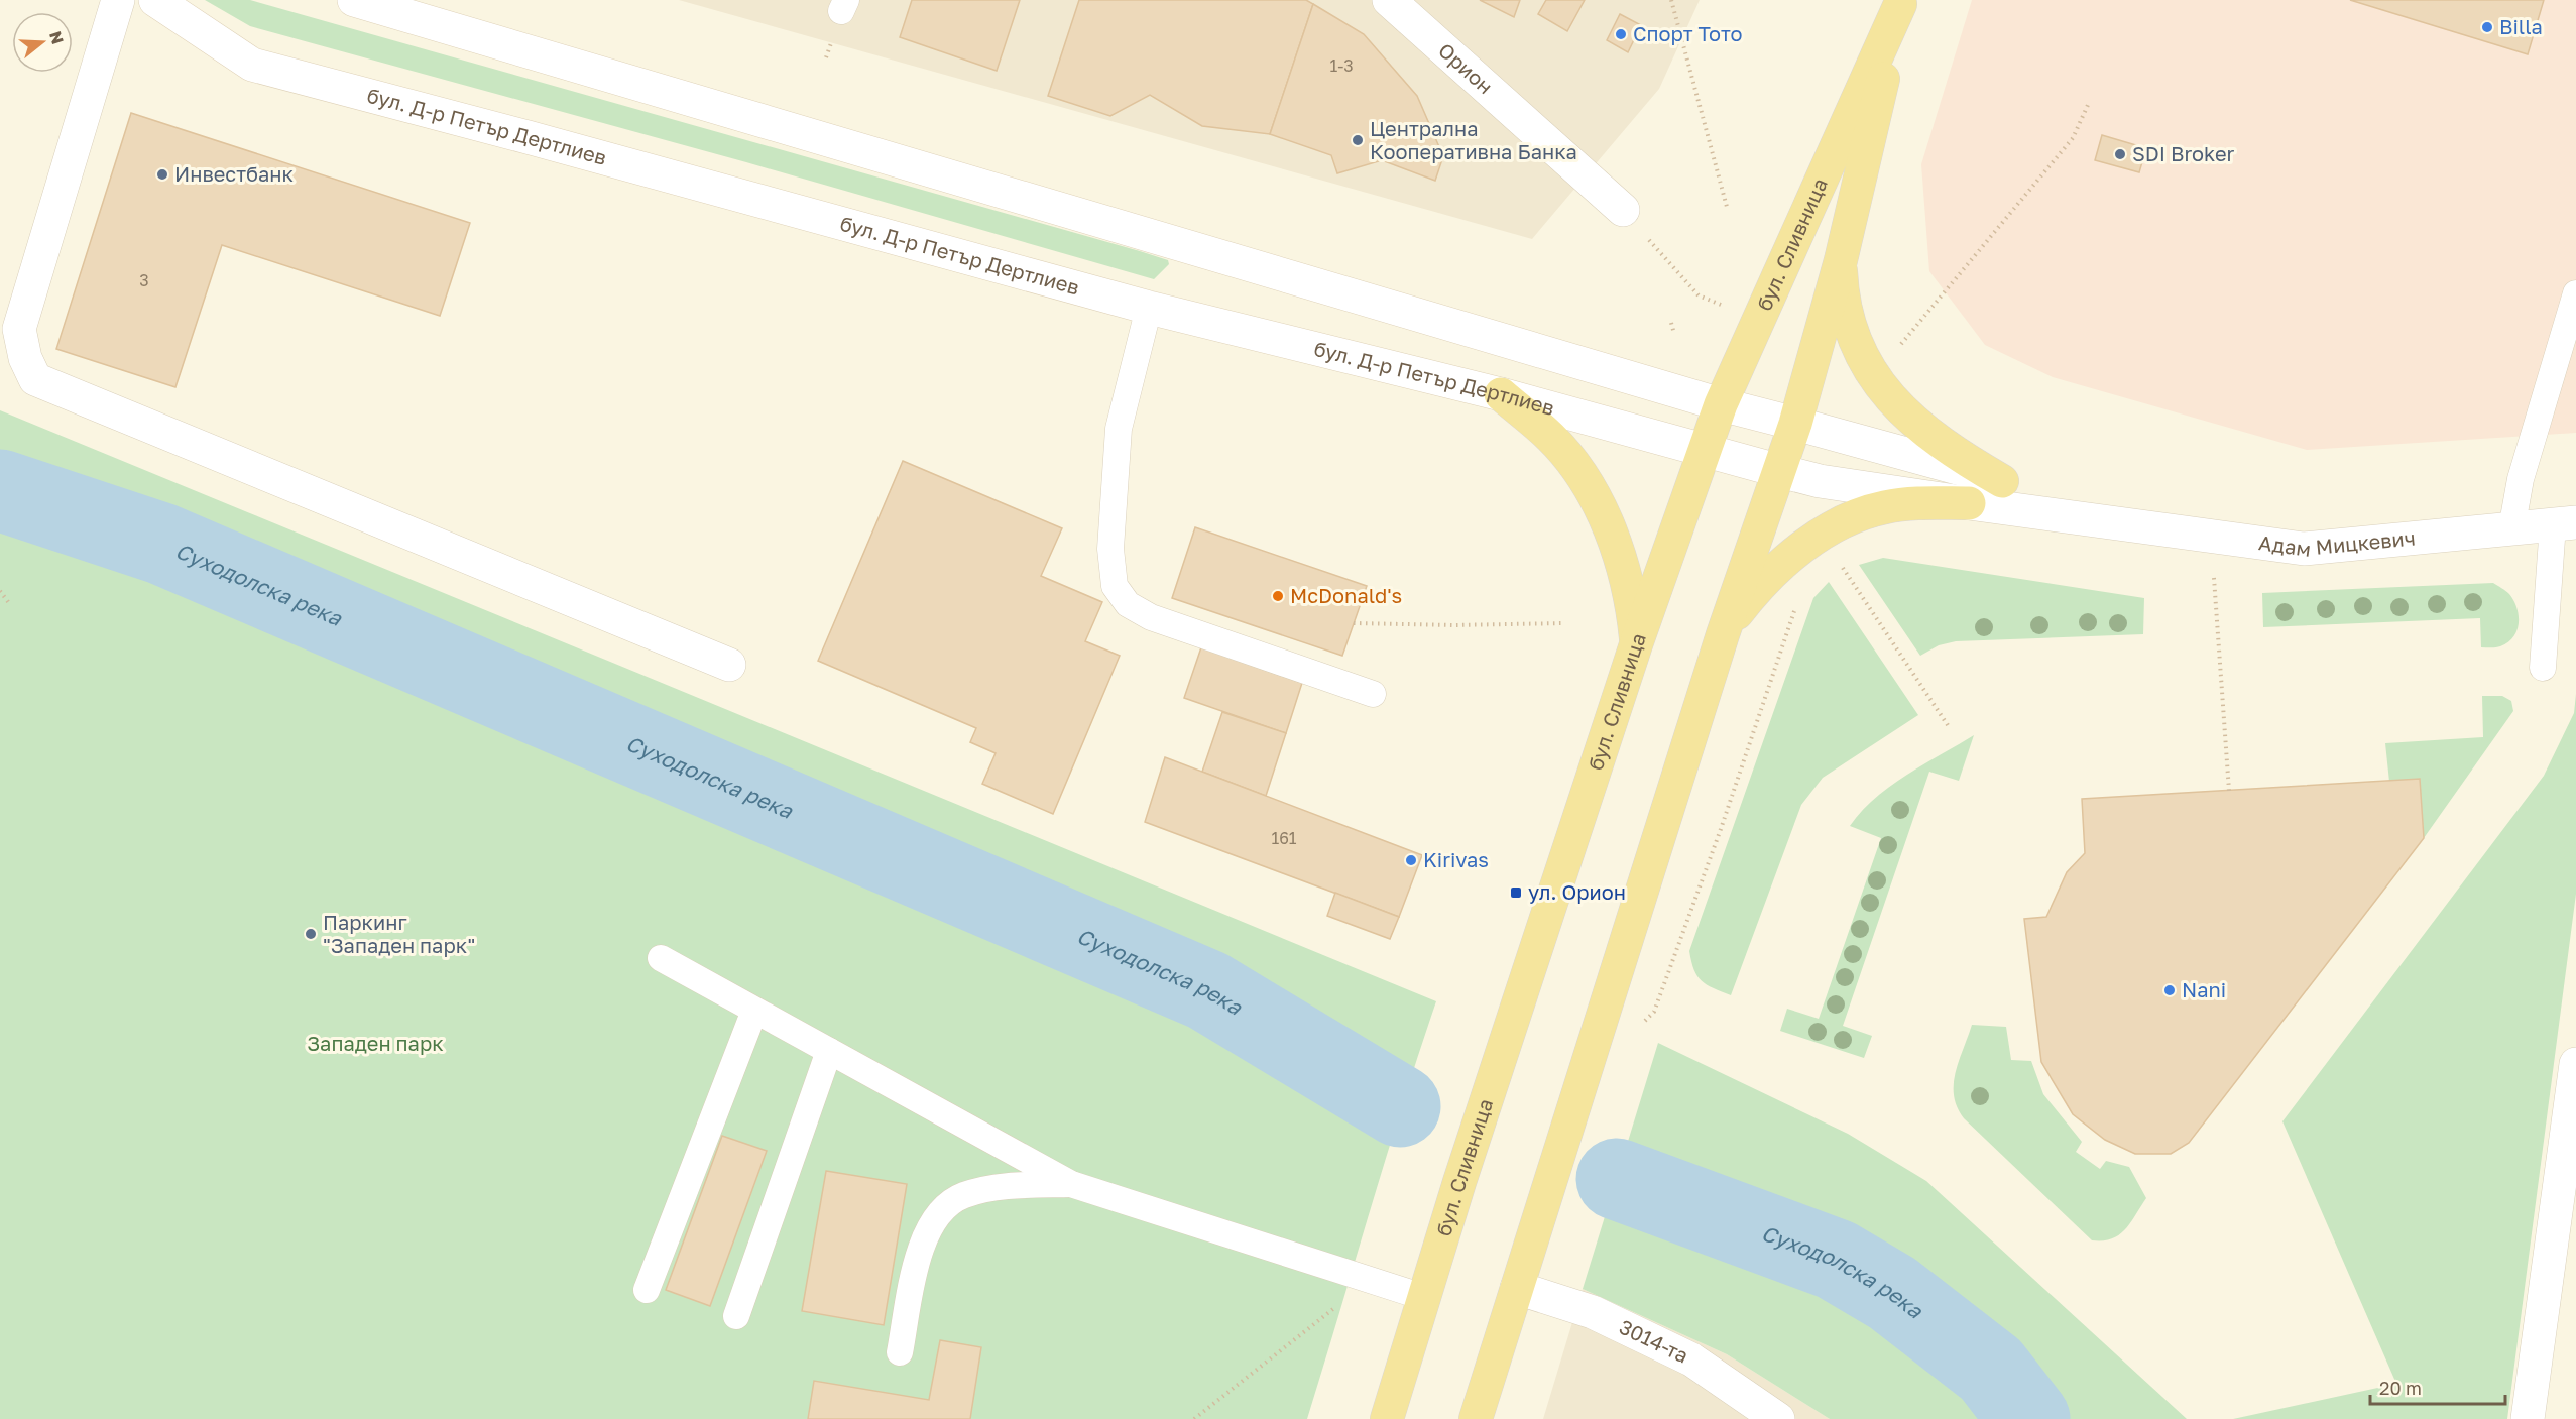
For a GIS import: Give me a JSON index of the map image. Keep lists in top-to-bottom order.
{
  "streets": {
    "main road": ["бул. Сливница"],
    "street": [
      "Орион",
      "бул. Д-р Петър Дертлиев",
      "Адам Мицкевич",
      "3014-та"
    ]
  },
  "crossings": [
    ["бул. Д-р Петър Дертлиев", "бул. Сливница"],
    ["бул. Д-р Петър Дертлиев", "Адам Мицкевич"],
    ["бул. Сливница", "Адам Мицкевич"],
    ["бул. Сливница", "3014-та"]
  ],
  "water": ["Суходолска река"],
  "parks": ["Западен парк"],
  "places": {
    "other": [
      "Billa",
      "Спорт Тото",
      "Централна Кооперативна Банка",
      "SDI Broker",
      "Инвестбанк",
      "McDonald's",
      "Kirivas",
      "Паркинг \"Западен парк\"",
      "Nani"
    ],
    "transit": ["ул. Орион"]
  },
  "house_numbers": ["1-3", "3", "161"],
  "scale_bar": "20 m",
  "north": "right"
}
